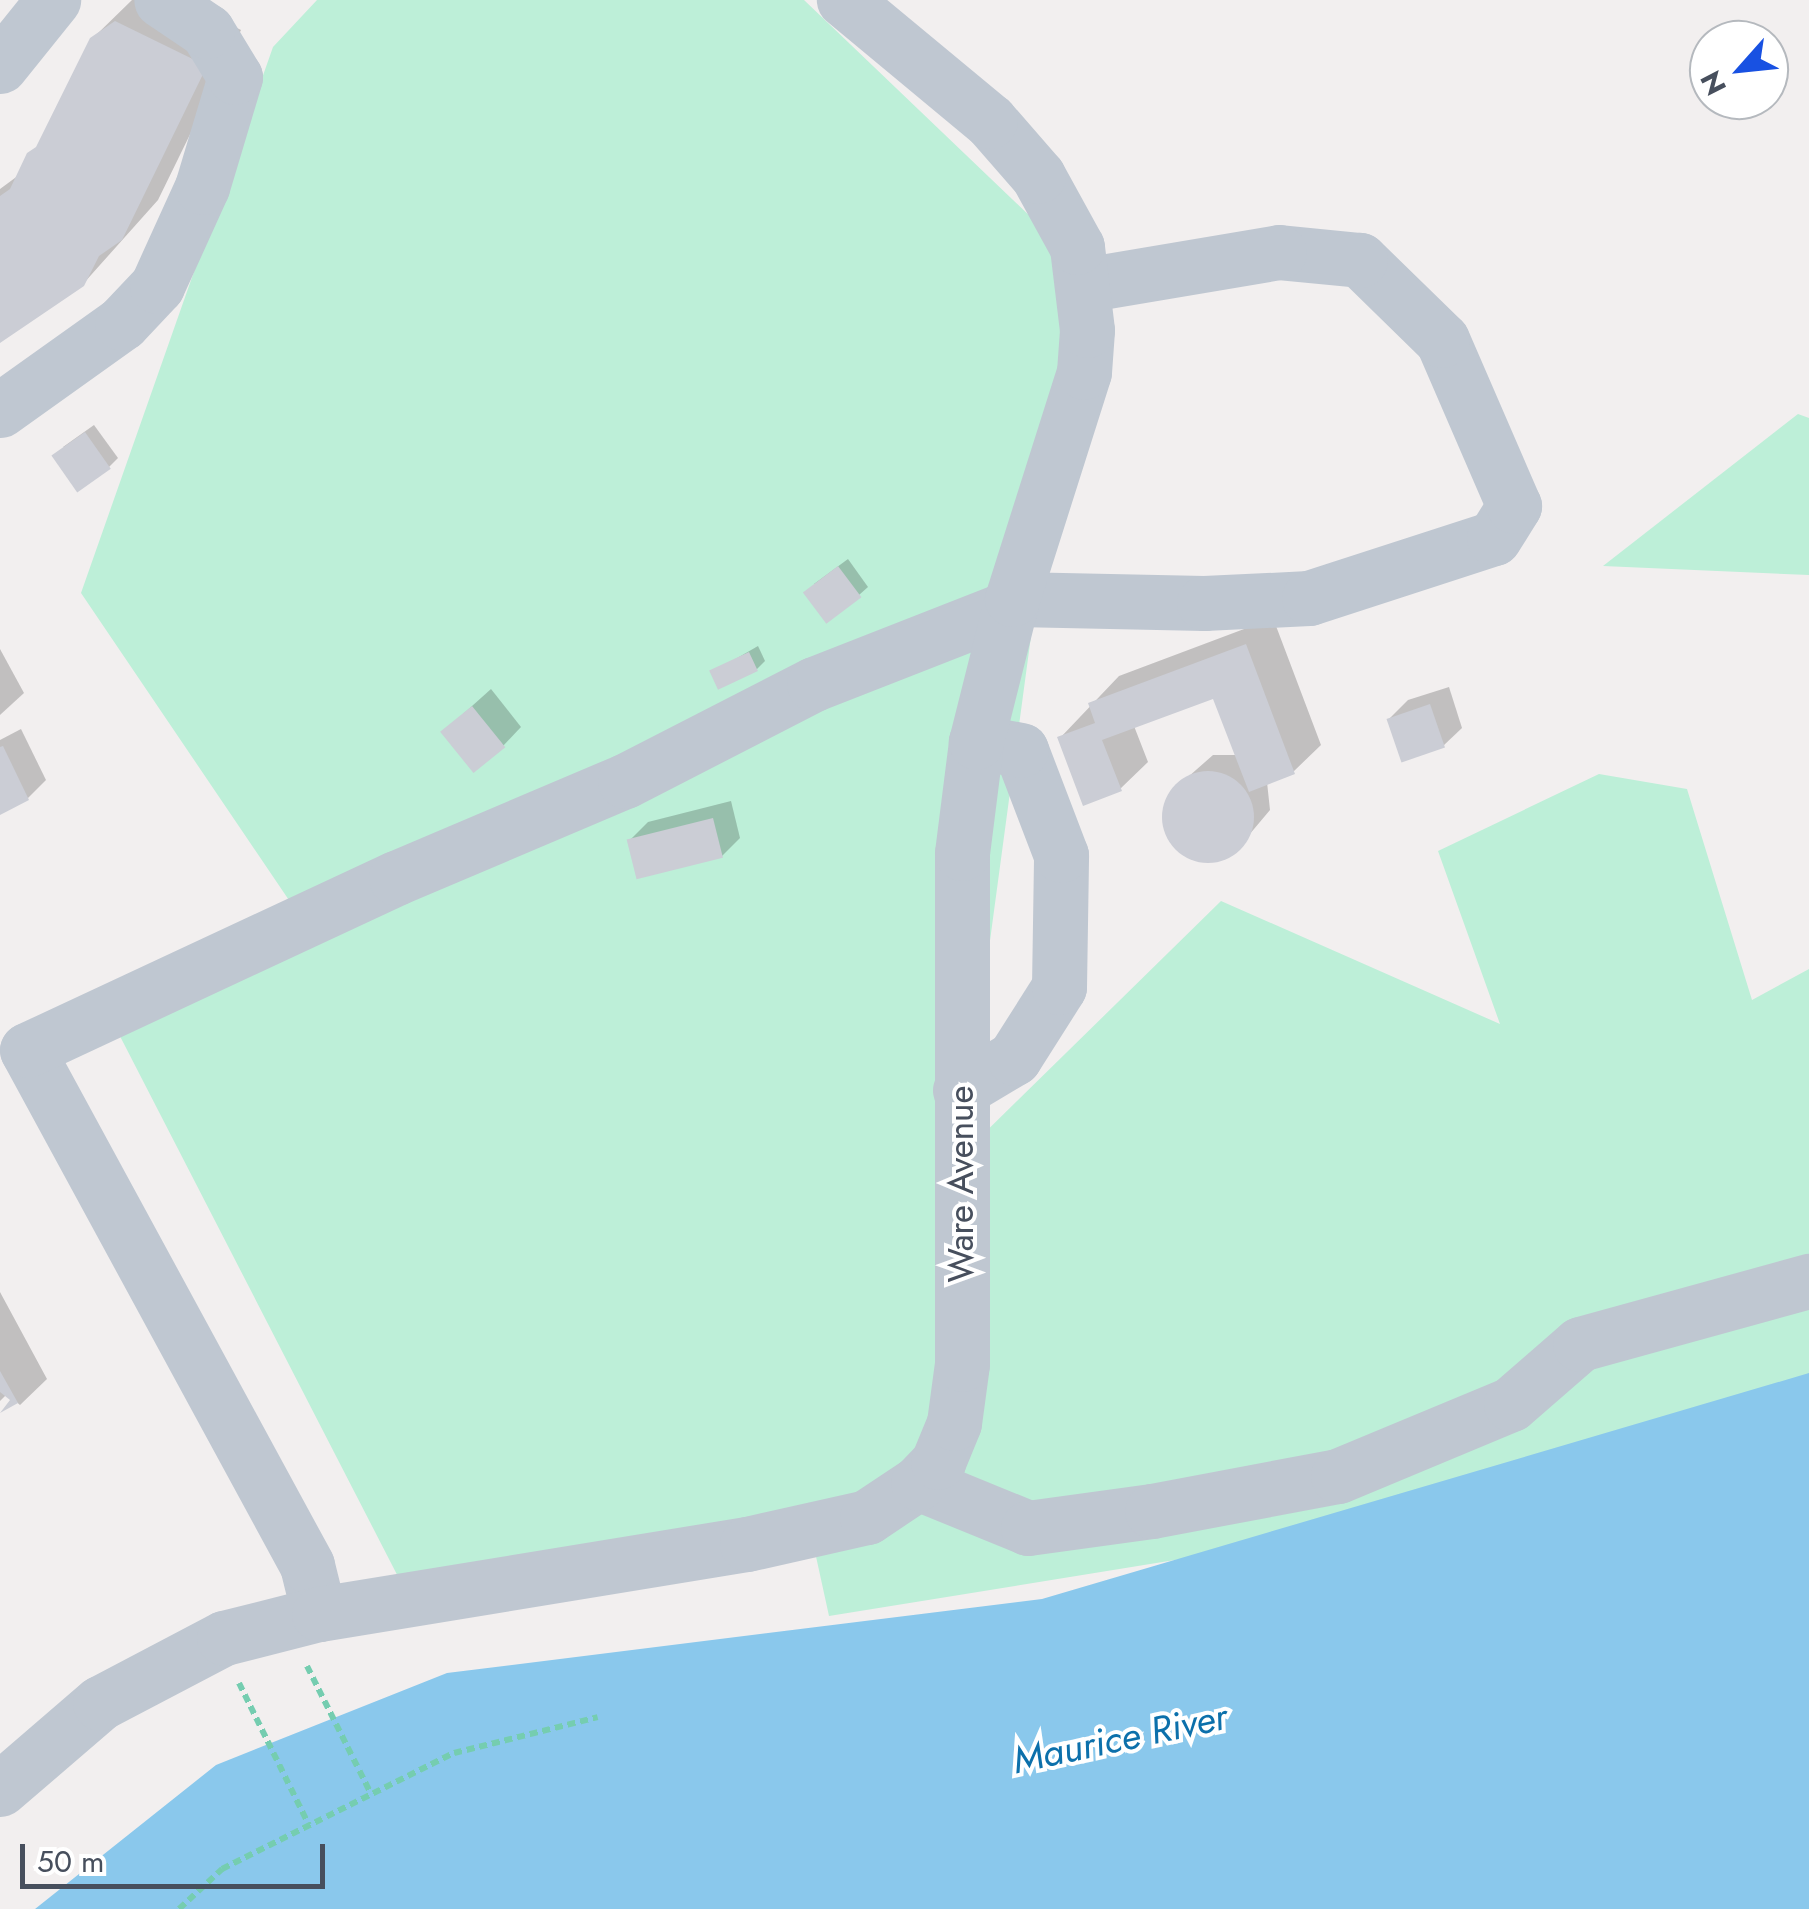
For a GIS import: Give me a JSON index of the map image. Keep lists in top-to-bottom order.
{
  "streets": {
    "street": ["Ware Avenue"]
  },
  "water": ["Maurice River"],
  "scale_bar": "50 m",
  "north": "bottom left"
}
